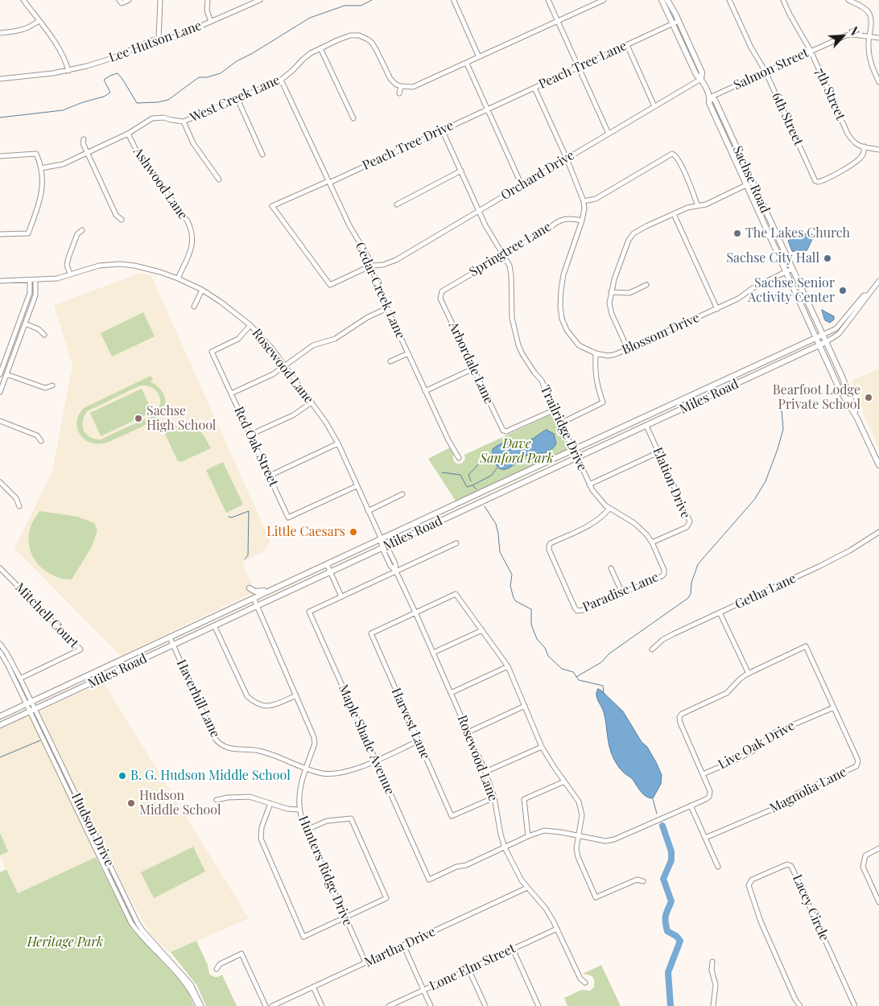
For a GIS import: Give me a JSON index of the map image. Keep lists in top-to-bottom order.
{
  "streets": {
    "main road": ["Sachse Road", "Miles Road"],
    "street": [
      "Lee Hutson Lane",
      "Peach Tree Lane",
      "Salmon Street",
      "7th Street",
      "West Creek Lane",
      "6th Street",
      "Peach Tree Drive",
      "Orchard Drive",
      "Ashwood Lane",
      "Springtree Lane",
      "Cedar Creek Lane",
      "Blossom Drive",
      "Arbordale Lane",
      "Rosewood Lane",
      "Trailridge Drive",
      "Red Oak Street",
      "Elation Drive",
      "Getha Lane",
      "Paradise Lane",
      "Mitchell Court",
      "Haverhill Lane",
      "Harvest Lane",
      "Maple Shade Avenue",
      "Live Oak Drive",
      "Magnolia Lane",
      "Hudson Drive",
      "Hunters Ridge Drive",
      "Lacey Circle",
      "Martha Drive",
      "Lone Elm Street"
    ]
  },
  "crossings": [
    ["Peach Tree Lane", "Peach Tree Drive"],
    ["Peach Tree Lane", "Sachse Road"],
    ["Peach Tree Lane", "Blossom Drive"],
    ["Salmon Street", "7th Street"],
    ["Salmon Street", "6th Street"],
    ["Salmon Street", "Sachse Road"],
    ["7th Street", "6th Street"],
    ["West Creek Lane", "Ashwood Lane"],
    ["West Creek Lane", "Cedar Creek Lane"],
    ["Peach Tree Drive", "Cedar Creek Lane"],
    ["Peach Tree Drive", "Trailridge Drive"],
    ["Orchard Drive", "Sachse Road"],
    ["Orchard Drive", "Cedar Creek Lane"],
    ["Orchard Drive", "Blossom Drive"],
    ["Orchard Drive", "Trailridge Drive"],
    ["Sachse Road", "Blossom Drive"],
    ["Sachse Road", "Miles Road"],
    ["Ashwood Lane", "Rosewood Lane"],
    ["Springtree Lane", "Blossom Drive"],
    ["Springtree Lane", "Arbordale Lane"],
    ["Springtree Lane", "Trailridge Drive"],
    ["Arbordale Lane", "Trailridge Drive"],
    ["Rosewood Lane", "Miles Road"],
    ["Rosewood Lane", "Red Oak Street"],
    ["Rosewood Lane", "Harvest Lane"],
    ["Rosewood Lane", "Maple Shade Avenue"],
    ["Rosewood Lane", "Martha Drive"],
    ["Rosewood Lane", "Lone Elm Street"],
    ["Miles Road", "Trailridge Drive"],
    ["Miles Road", "Elation Drive"],
    ["Miles Road", "Haverhill Lane"],
    ["Miles Road", "Hudson Drive"],
    ["Miles Road", "Hunters Ridge Drive"],
    ["Trailridge Drive", "Elation Drive"],
    ["Trailridge Drive", "Paradise Lane"],
    ["Mitchell Court", "Hudson Drive"],
    ["Haverhill Lane", "Harvest Lane"],
    ["Haverhill Lane", "Maple Shade Avenue"],
    ["Haverhill Lane", "Hunters Ridge Drive"],
    ["Live Oak Drive", "Magnolia Lane"],
    ["Hunters Ridge Drive", "Martha Drive"]
  ],
  "parks": ["Dave Sanford Park", "Heritage Park"],
  "places": [
    "The Lakes Church",
    "Sachse City Hall",
    "Sachse Senior Activity Center",
    "Bearfoot Lodge Private School",
    "Sachse High School",
    "Little Caesars",
    "B. G. Hudson Middle School",
    "Hudson Middle School"
  ],
  "north": "top right"
}
